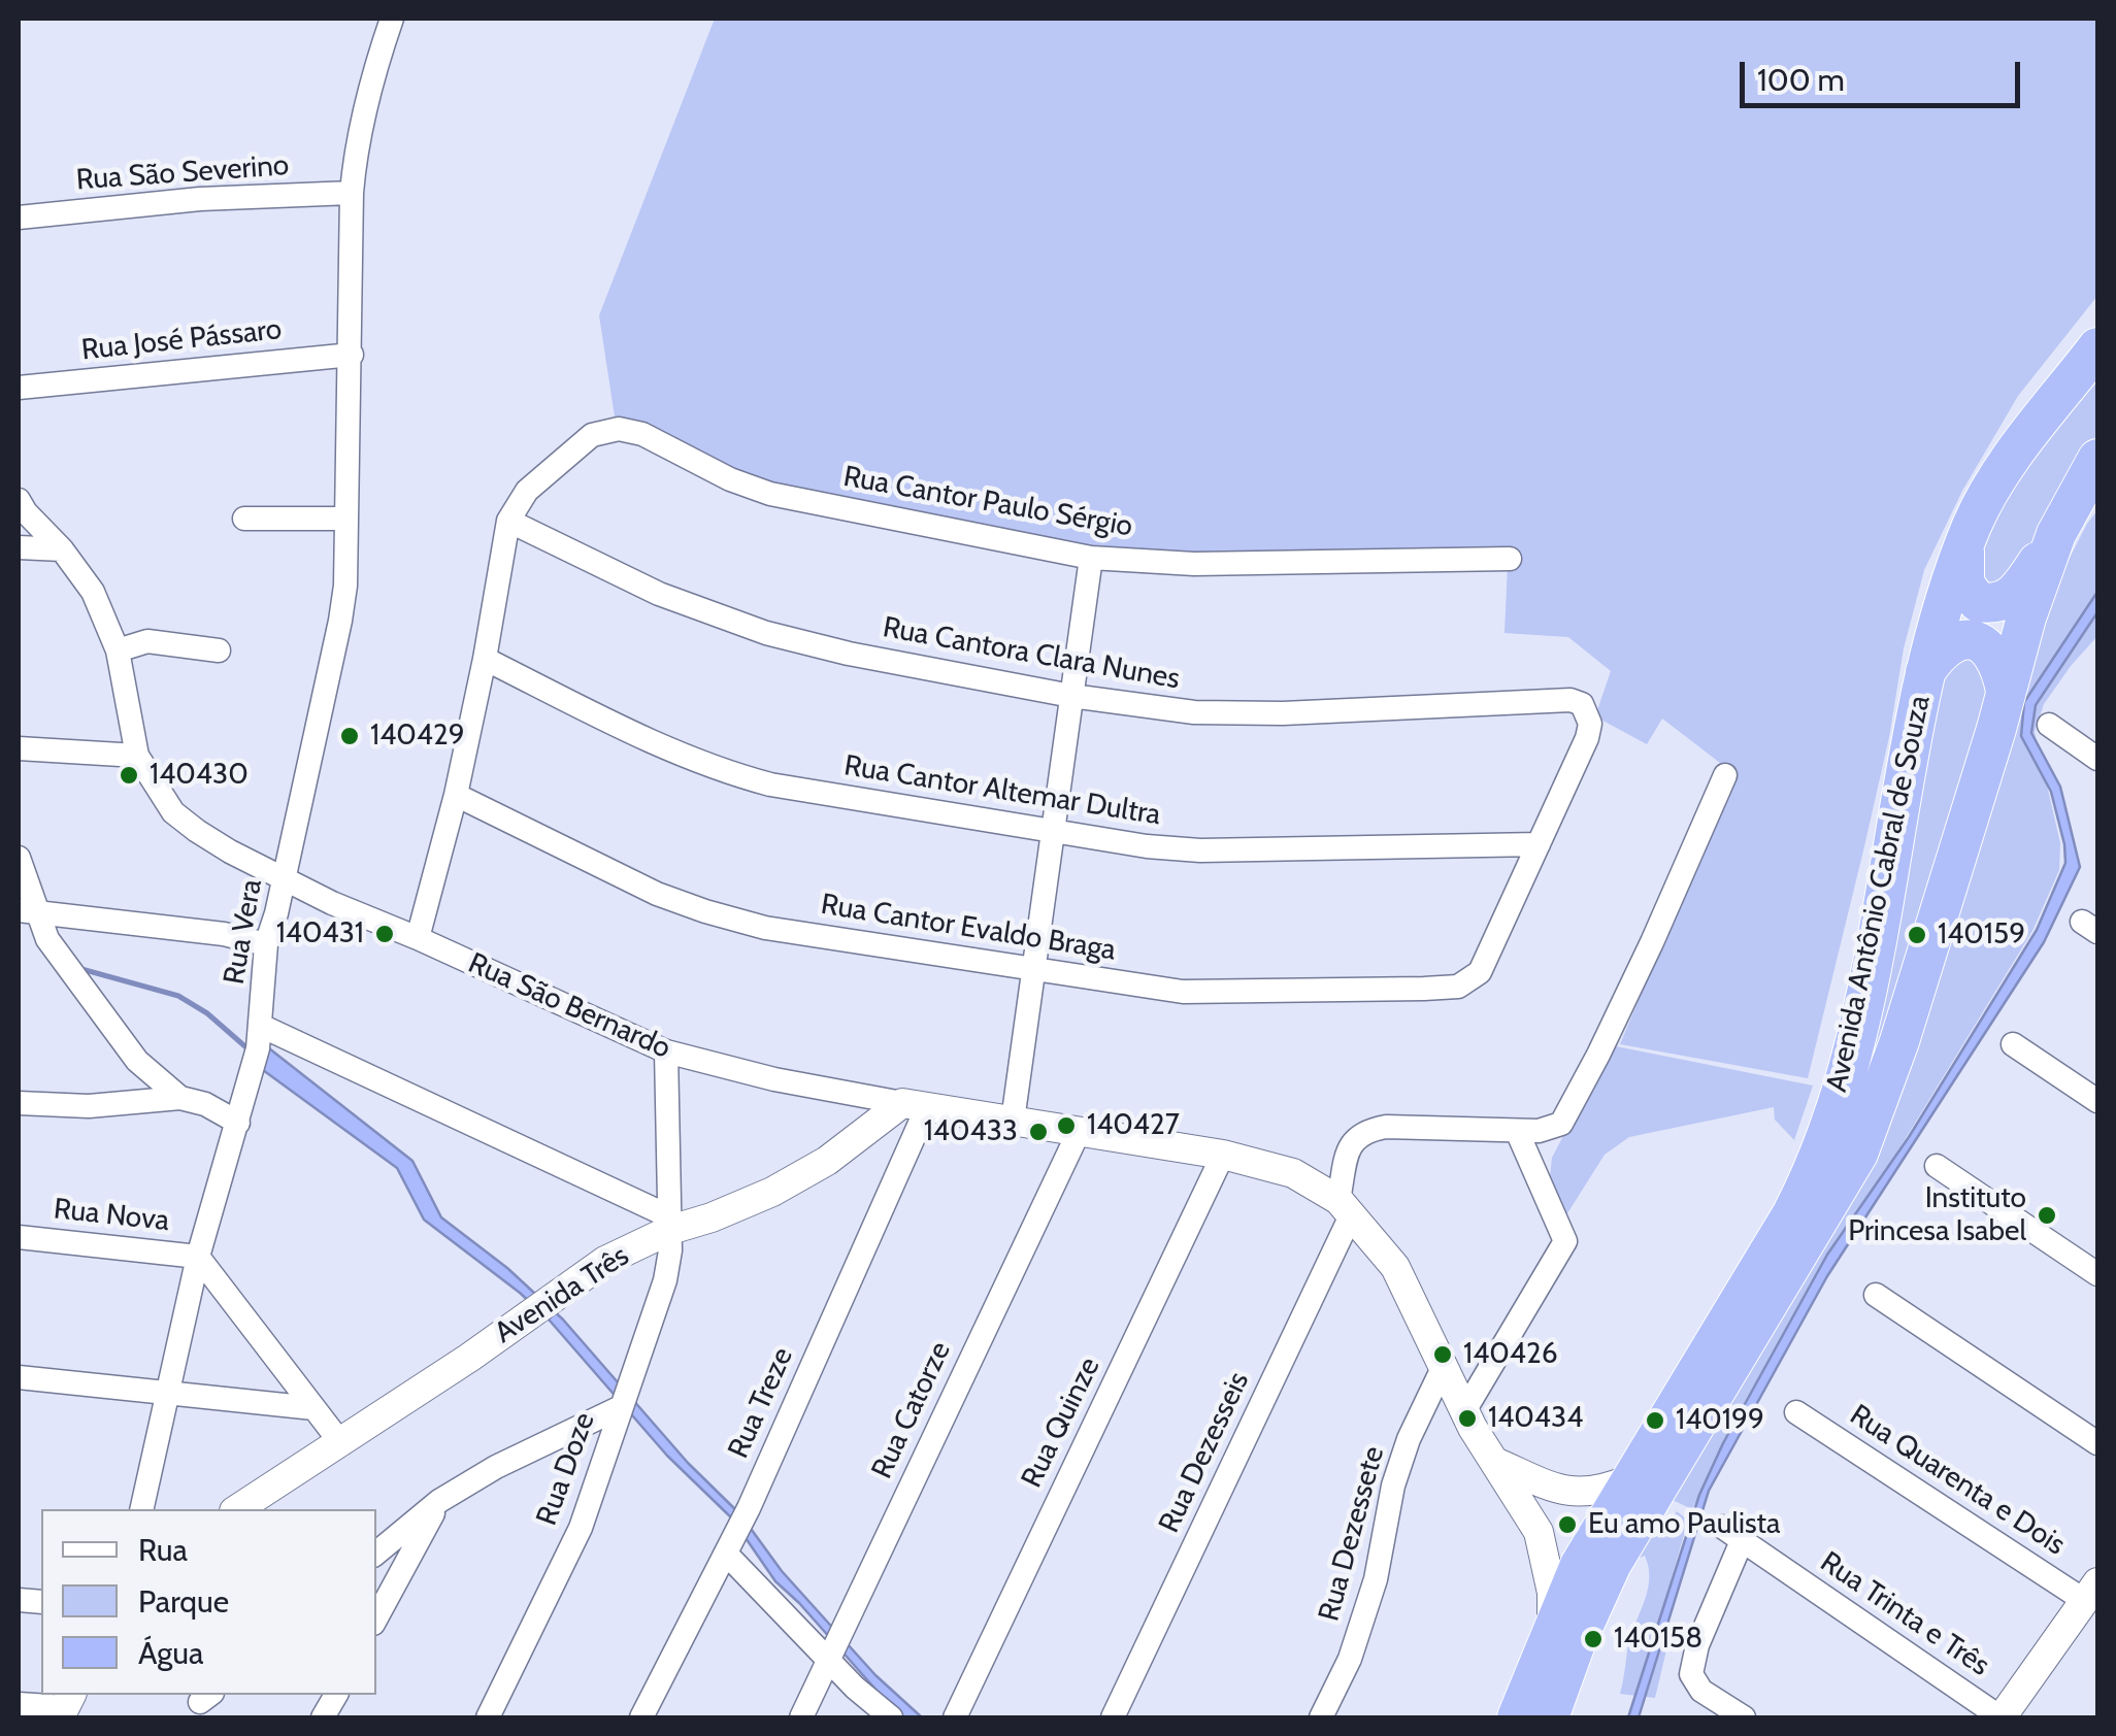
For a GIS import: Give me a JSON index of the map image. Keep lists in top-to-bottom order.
{
  "streets": {
    "highway": ["Avenida Antônio Cabral de Souza"],
    "street": [
      "Rua São Severino",
      "Rua José Pássaro",
      "Rua Cantor Paulo Sérgio",
      "Rua Cantora Clara Nunes",
      "Rua Cantor Altemar Dultra",
      "Rua Cantor Evaldo Braga",
      "Rua Vera",
      "Rua São Bernardo",
      "Rua Nova",
      "Avenida Três",
      "Rua Treze",
      "Rua Catorze",
      "Rua Quinze",
      "Rua Dezesseis",
      "Rua Doze",
      "Rua Quarenta e Dois",
      "Rua Dezessete",
      "Rua Trinta e Três"
    ]
  },
  "crossings": [
    ["Rua São Severino", "Rua Vera"],
    ["Rua José Pássaro", "Rua Vera"],
    ["Rua Cantor Paulo Sérgio", "Rua Cantora Clara Nunes"],
    ["Rua Cantora Clara Nunes", "Rua Cantor Altemar Dultra"],
    ["Rua Cantora Clara Nunes", "Rua Cantor Evaldo Braga"],
    ["Rua Cantor Altemar Dultra", "Rua Cantor Evaldo Braga"],
    ["Avenida Antônio Cabral de Souza", "Rua São Bernardo"],
    ["Rua Vera", "Rua São Bernardo"],
    ["Rua Vera", "Rua Nova"],
    ["Rua São Bernardo", "Avenida Três"],
    ["Rua São Bernardo", "Rua Treze"],
    ["Rua São Bernardo", "Rua Catorze"],
    ["Rua São Bernardo", "Rua Quinze"],
    ["Rua São Bernardo", "Rua Dezesseis"],
    ["Rua São Bernardo", "Rua Doze"],
    ["Rua São Bernardo", "Rua Dezessete"],
    ["Avenida Três", "Rua Treze"],
    ["Avenida Três", "Rua Doze"]
  ],
  "places": [
    "140429",
    "140430",
    "140431",
    "140159",
    "140427",
    "140433",
    "Instituto Princesa Isabel",
    "140426",
    "140434",
    "140199",
    "Eu amo Paulista",
    "140158"
  ],
  "legend": ["Rua", "Parque", "Água"],
  "scale_bar": "100 m"
}
